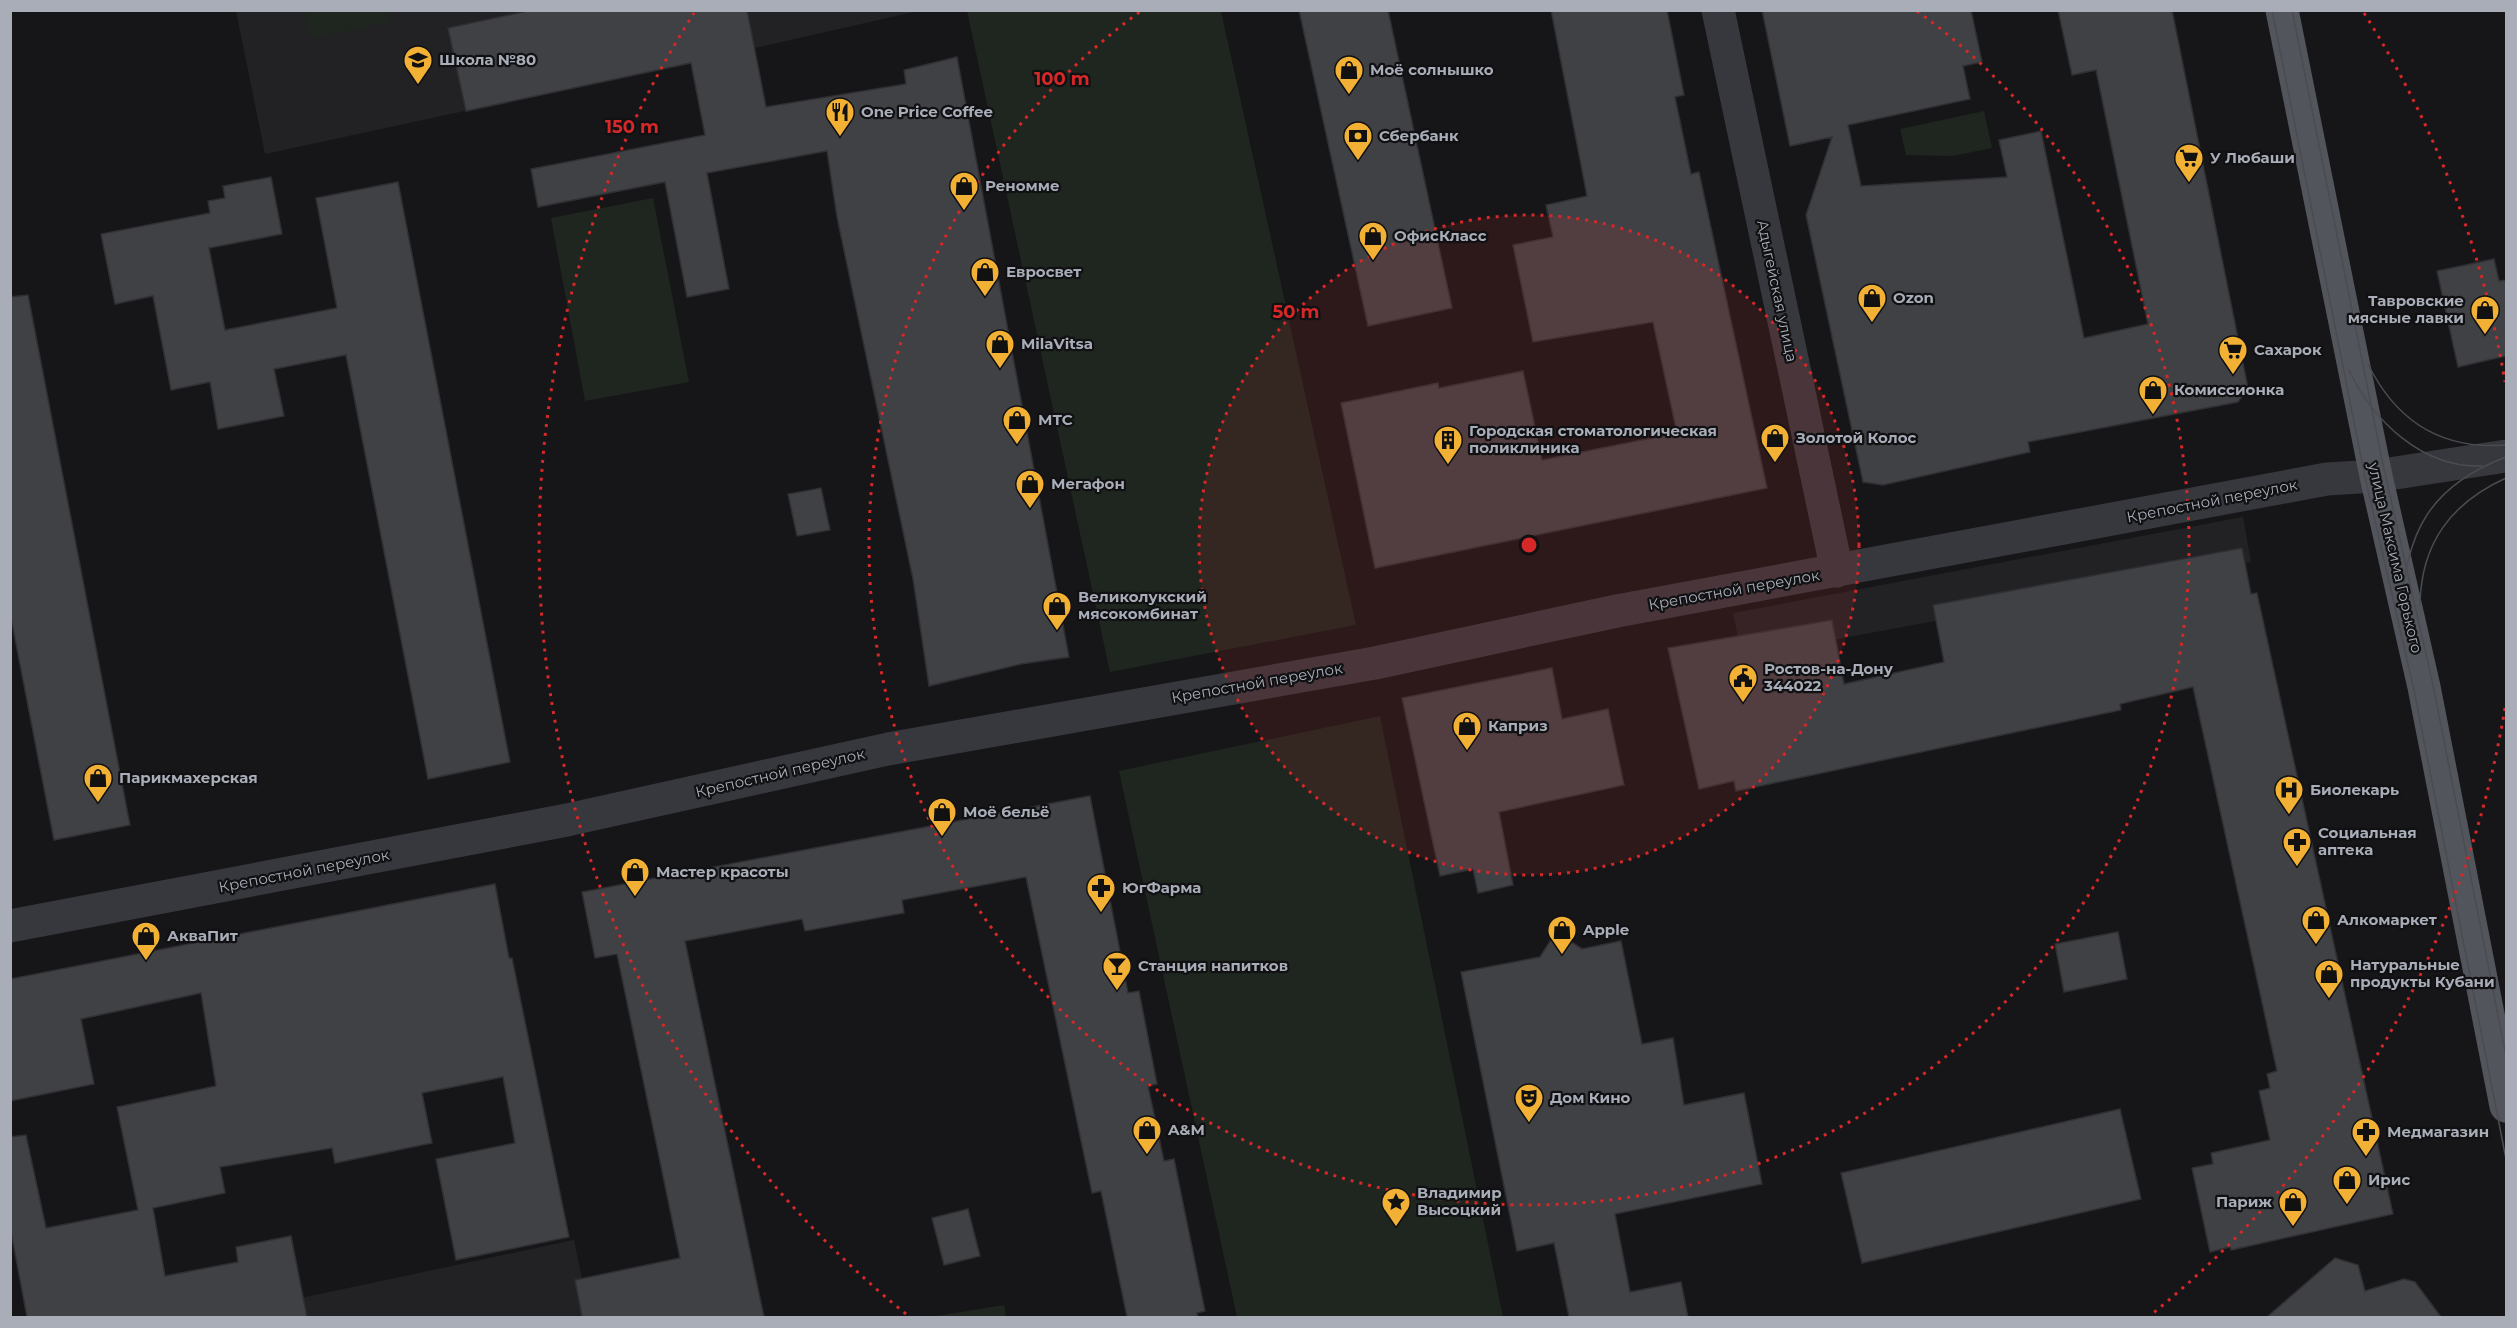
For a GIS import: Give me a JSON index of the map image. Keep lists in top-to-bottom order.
{
  "streets": {
    "main road": ["улица Максима Горького"],
    "street": ["Адыгейская улица", "Крепостной переулок"]
  },
  "crossings": [
    ["Адыгейская улица", "Крепостной переулок"],
    ["Крепостной переулок", "улица Максима Горького"]
  ],
  "places": {
    "school or university": ["Школа №80"],
    "shop": [
      "Моё солнышко",
      "Реномме",
      "ОфисКласс",
      "Евросвет",
      "Ozon",
      "Тавровские мясные лавки",
      "MilaVitsa",
      "Комиссионка",
      "МТС",
      "Золотой Колос",
      "Мегафон",
      "Великолукский мясокомбинат",
      "Каприз",
      "Парикмахерская",
      "Моё бельё",
      "Мастер красоты",
      "Алкомаркет",
      "Apple",
      "АкваПит",
      "Натуральные продукты Кубани",
      "A&M",
      "Ирис",
      "Париж"
    ],
    "restaurant": ["One Price Coffee"],
    "bank": ["Сбербанк"],
    "supermarket": ["У Любаши", "Сахарок"],
    "building": ["Городская стоматологическая поликлиника"],
    "public building": ["Ростов-на-Дону 344022"],
    "hospital": ["Биолекарь"],
    "pharmacy": ["Социальная аптека", "ЮгФарма", "Медмагазин"],
    "bar": ["Станция напитков"],
    "theatre": ["Дом Кино"],
    "place": ["Владимир Высоцкий"]
  },
  "rings": ["100 m", "150 m", "50 m"]
}
